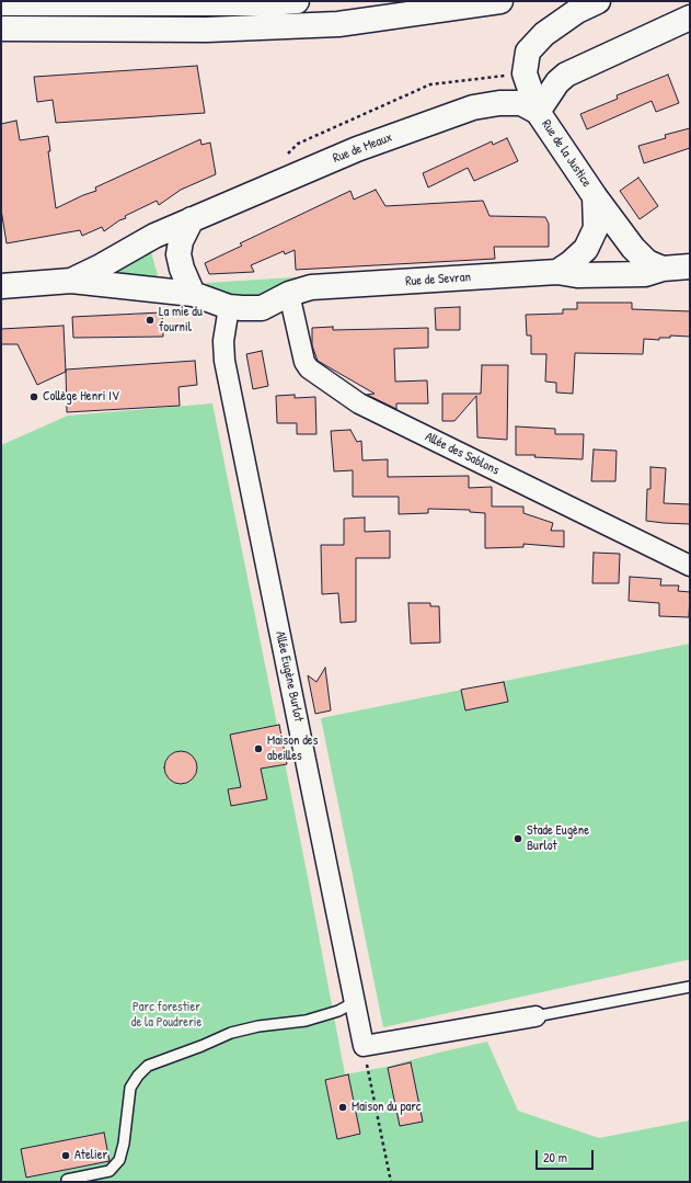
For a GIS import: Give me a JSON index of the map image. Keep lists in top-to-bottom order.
{
  "streets": {
    "main road": ["Rue de Meaux", "Rue de la Justice", "Rue de Sevran"],
    "street": ["Allée des Sablons", "Allée Eugène Burlot"]
  },
  "crossings": [
    ["Rue de Meaux", "Rue de la Justice"],
    ["Rue de la Justice", "Rue de Sevran"],
    ["Rue de Sevran", "Allée des Sablons"],
    ["Rue de Sevran", "Allée Eugène Burlot"]
  ],
  "parks": ["Parc forestier de la Poudrerie"],
  "places": [
    "La mie du fournil",
    "Collège Henri IV",
    "Maison des abeilles",
    "Stade Eugène Burlot",
    "Maison du parc",
    "Atelier"
  ],
  "scale_bar": "20 m"
}
